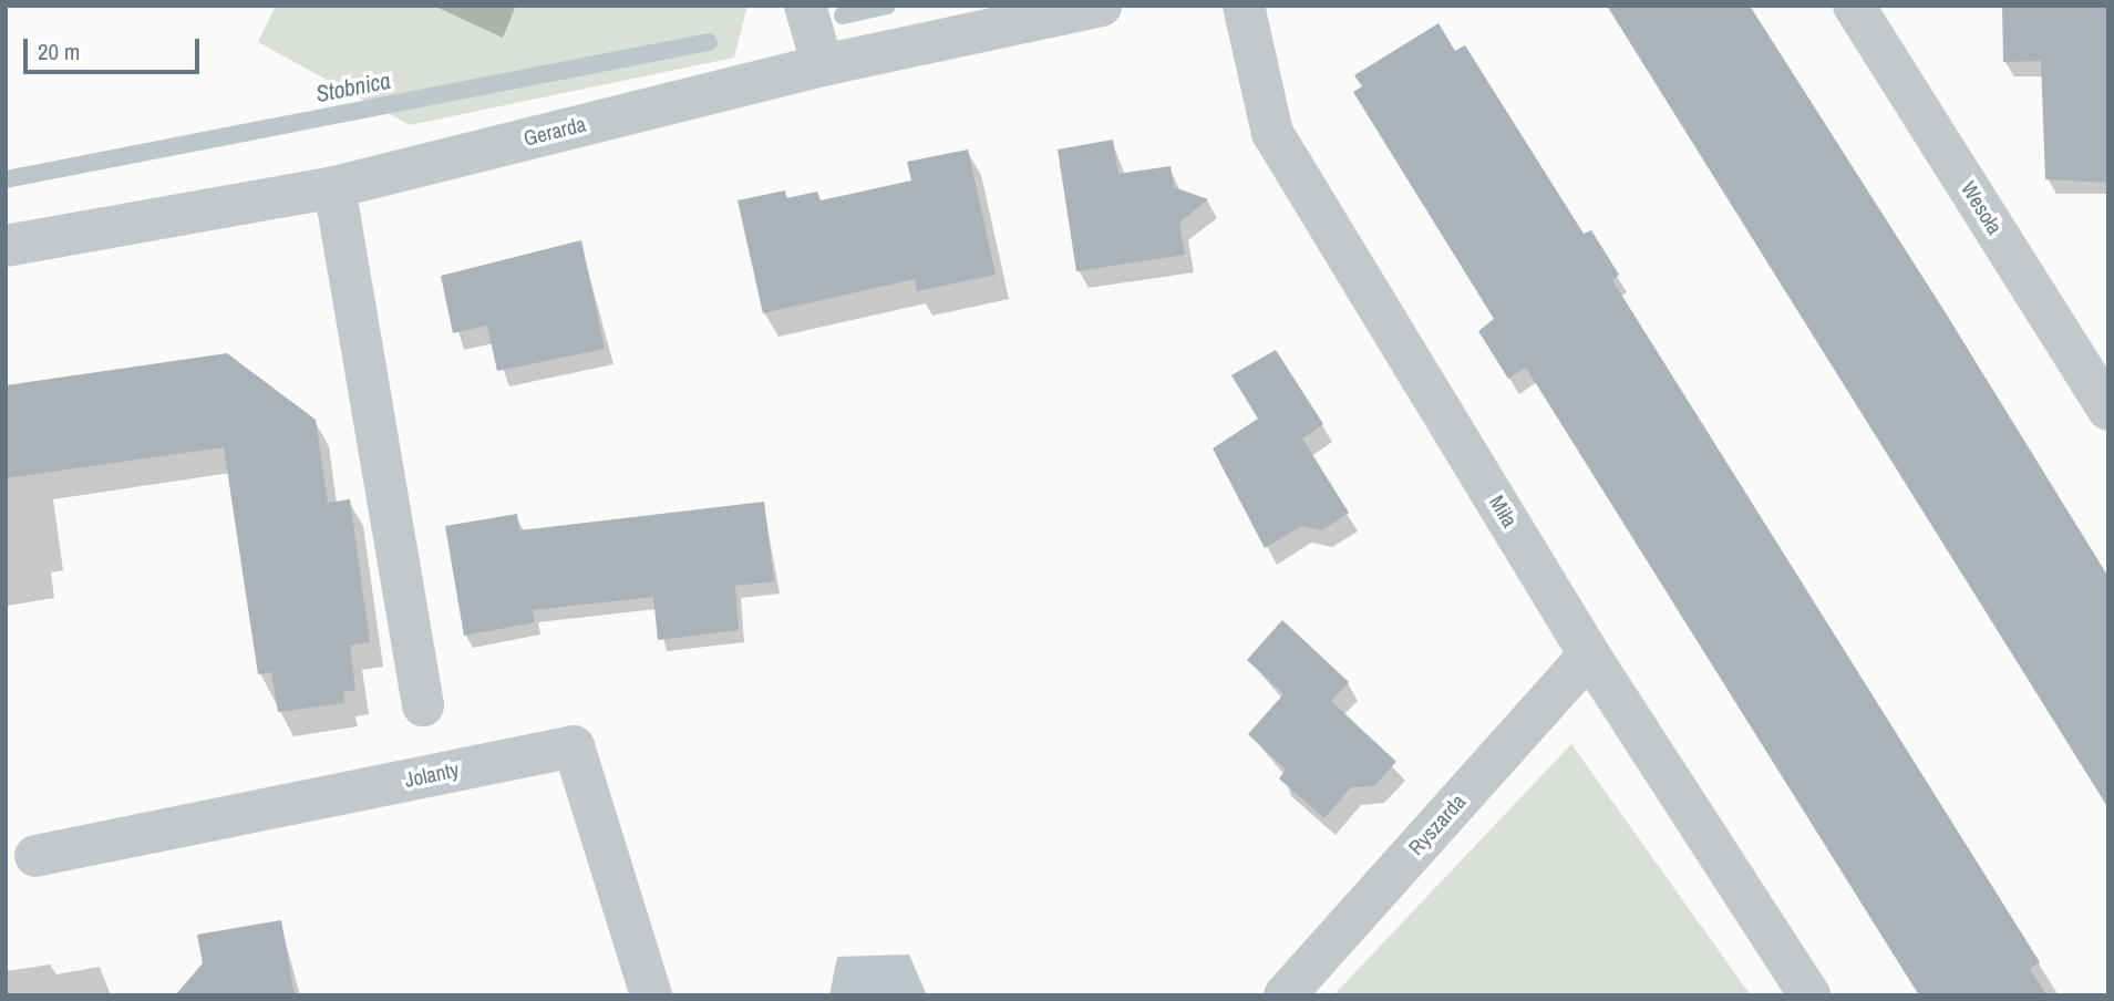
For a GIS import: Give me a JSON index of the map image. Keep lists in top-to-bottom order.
{
  "streets": {
    "street": [
      "Gerarda",
      "Wesoła",
      "Miła",
      "Jolanty",
      "Ryszarda"
    ]
  },
  "crossings": [
    ["Miła", "Ryszarda"]
  ],
  "water": ["Stobnica"],
  "scale_bar": "20 m"
}
